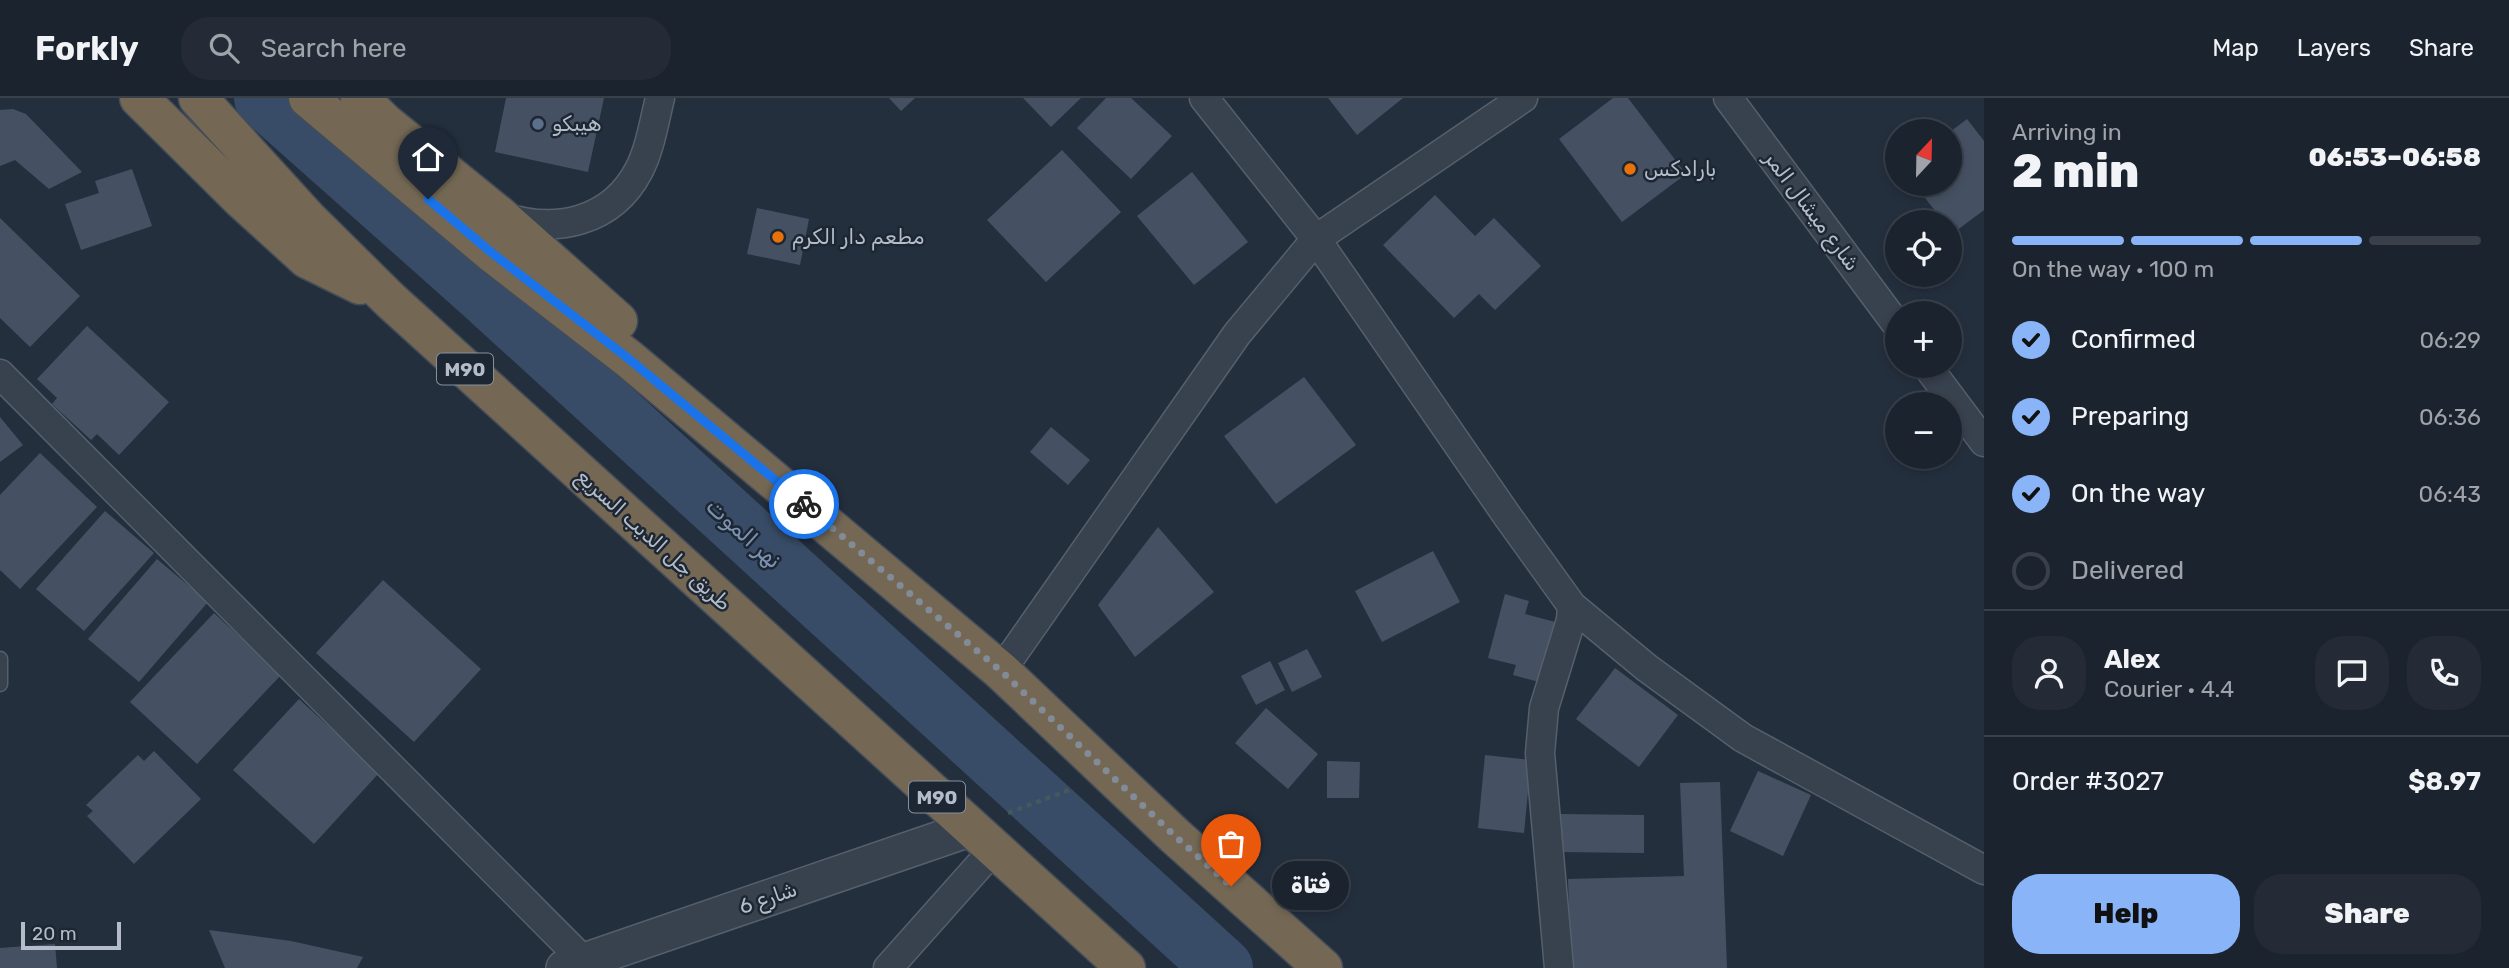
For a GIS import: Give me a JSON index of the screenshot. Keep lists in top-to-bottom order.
{
  "streets": {
    "highway": ["M90", "طريق جل الديب السريع"],
    "street": ["شارع ميشال المر", "شارع 6"]
  },
  "crossings": [
    ["طريق جل الديب السريع", "شارع 6"]
  ],
  "water": ["نهر الموت"],
  "places": [
    "هيبكو",
    "بارادكس",
    "مطعم دار الكرم",
    "فتاة"
  ],
  "scale_bar": "20 m",
  "north": "top",
  "page": {
    "header": "Forkly",
    "search": "Search here",
    "nav": ["Map", "Layers", "Share"],
    "heading": ["2 min", "Arriving in", "06:53–06:58"],
    "panel": [
      "Alex",
      "Courier · 4.4",
      "Order #3027",
      "$8.97"
    ],
    "map_buttons": ["+", "−"],
    "bar": "On the way · 100 m",
    "list": [
      ["Confirmed", "06:29"],
      ["Preparing", "06:36"],
      ["On the way", "06:43"],
      "Delivered"
    ],
    "buttons": ["Help", "Share"],
    "bubble": "فتاة",
    "scale": "20 m"
  }
}
